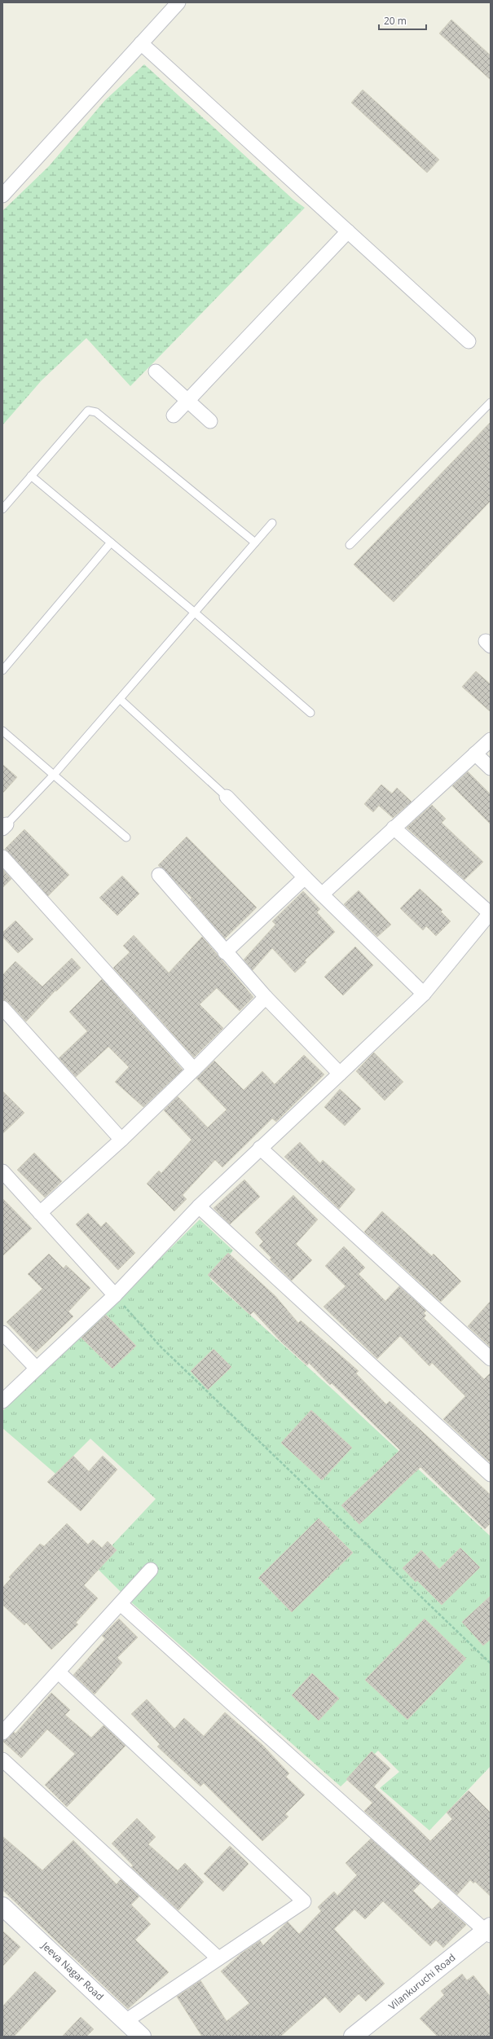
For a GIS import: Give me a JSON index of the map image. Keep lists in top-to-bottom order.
{
  "streets": {
    "street": ["Jeeva Nagar Road", "Vilankuruchi Road"]
  },
  "scale_bar": "20 m"
}
